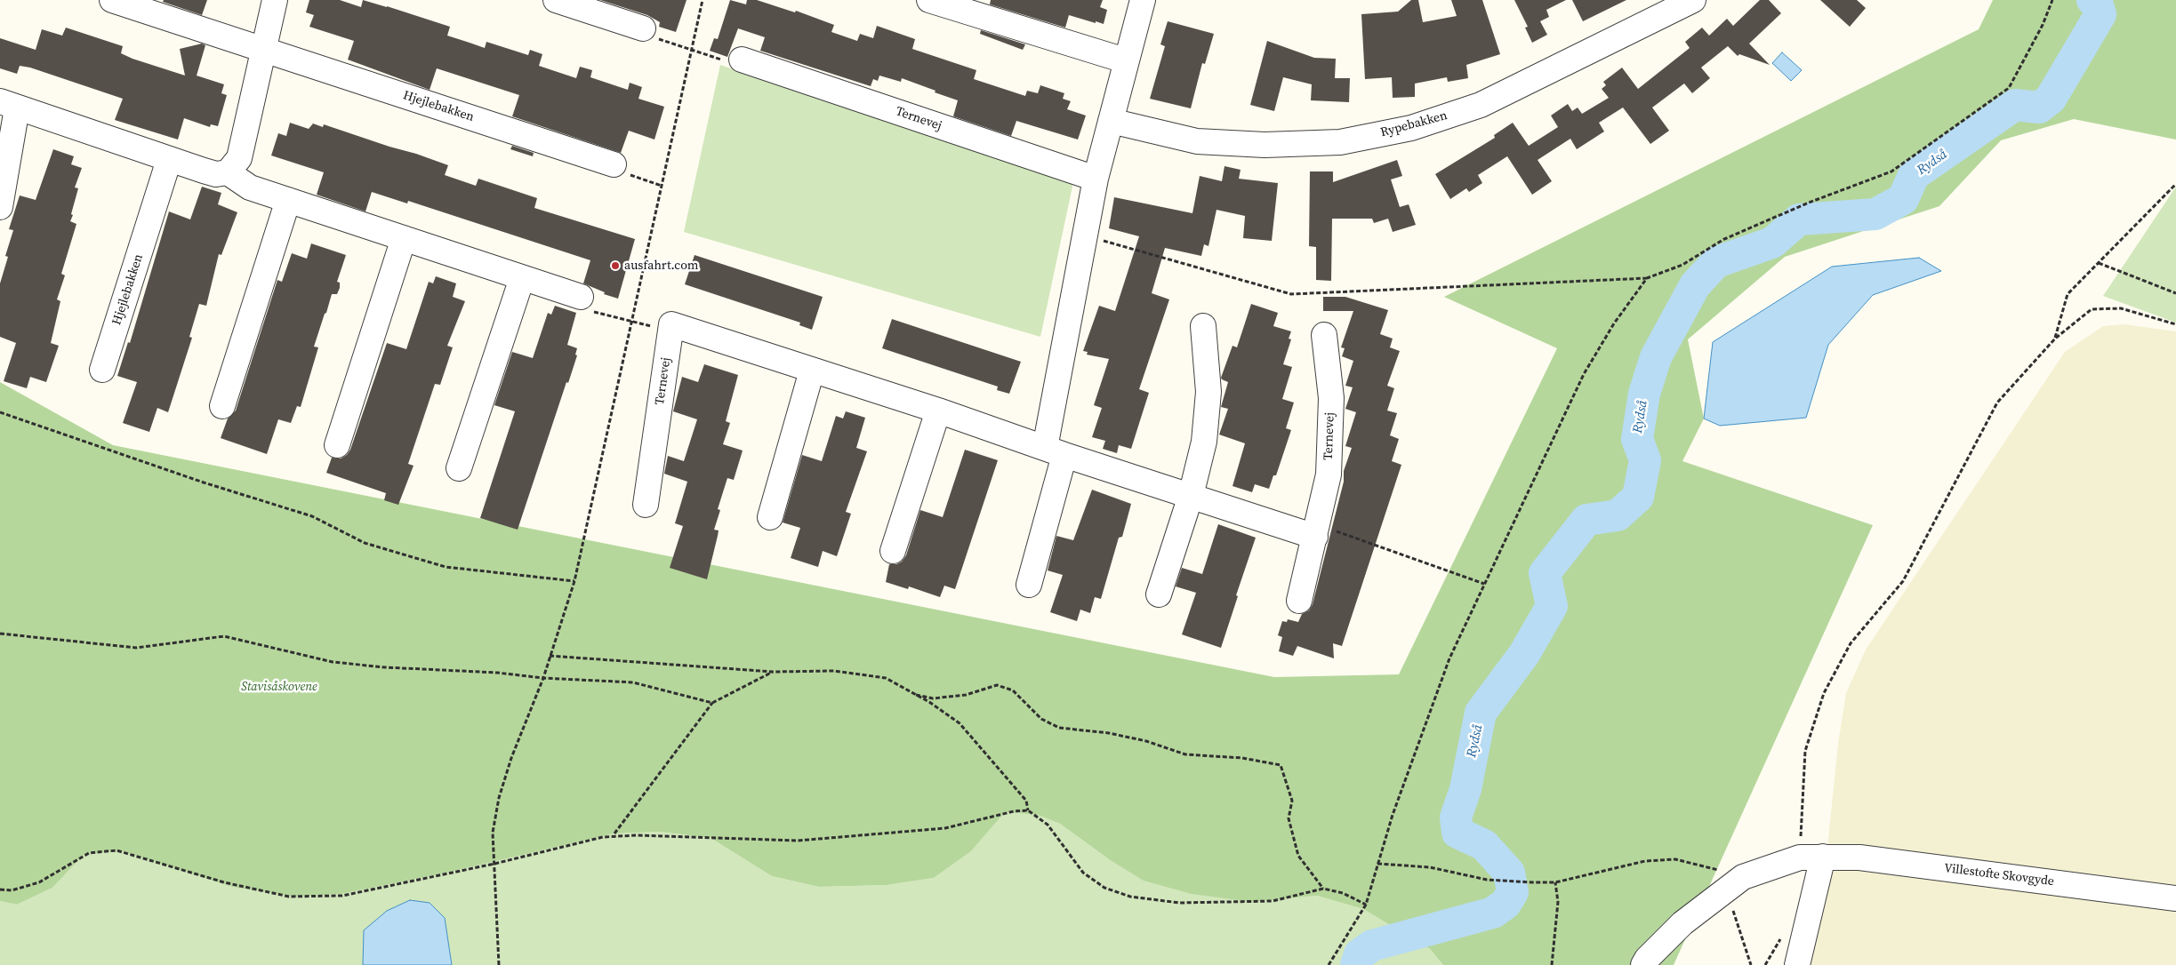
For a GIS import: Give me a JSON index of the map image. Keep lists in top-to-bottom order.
{
  "streets": {
    "street": [
      "Hjejlebakken",
      "Ternevej",
      "Rypebakken",
      "Villestofte Skovgyde"
    ]
  },
  "water": ["Rydså"],
  "parks": ["Stavisåskovene"],
  "places": ["ausfahrt.com"]
}
